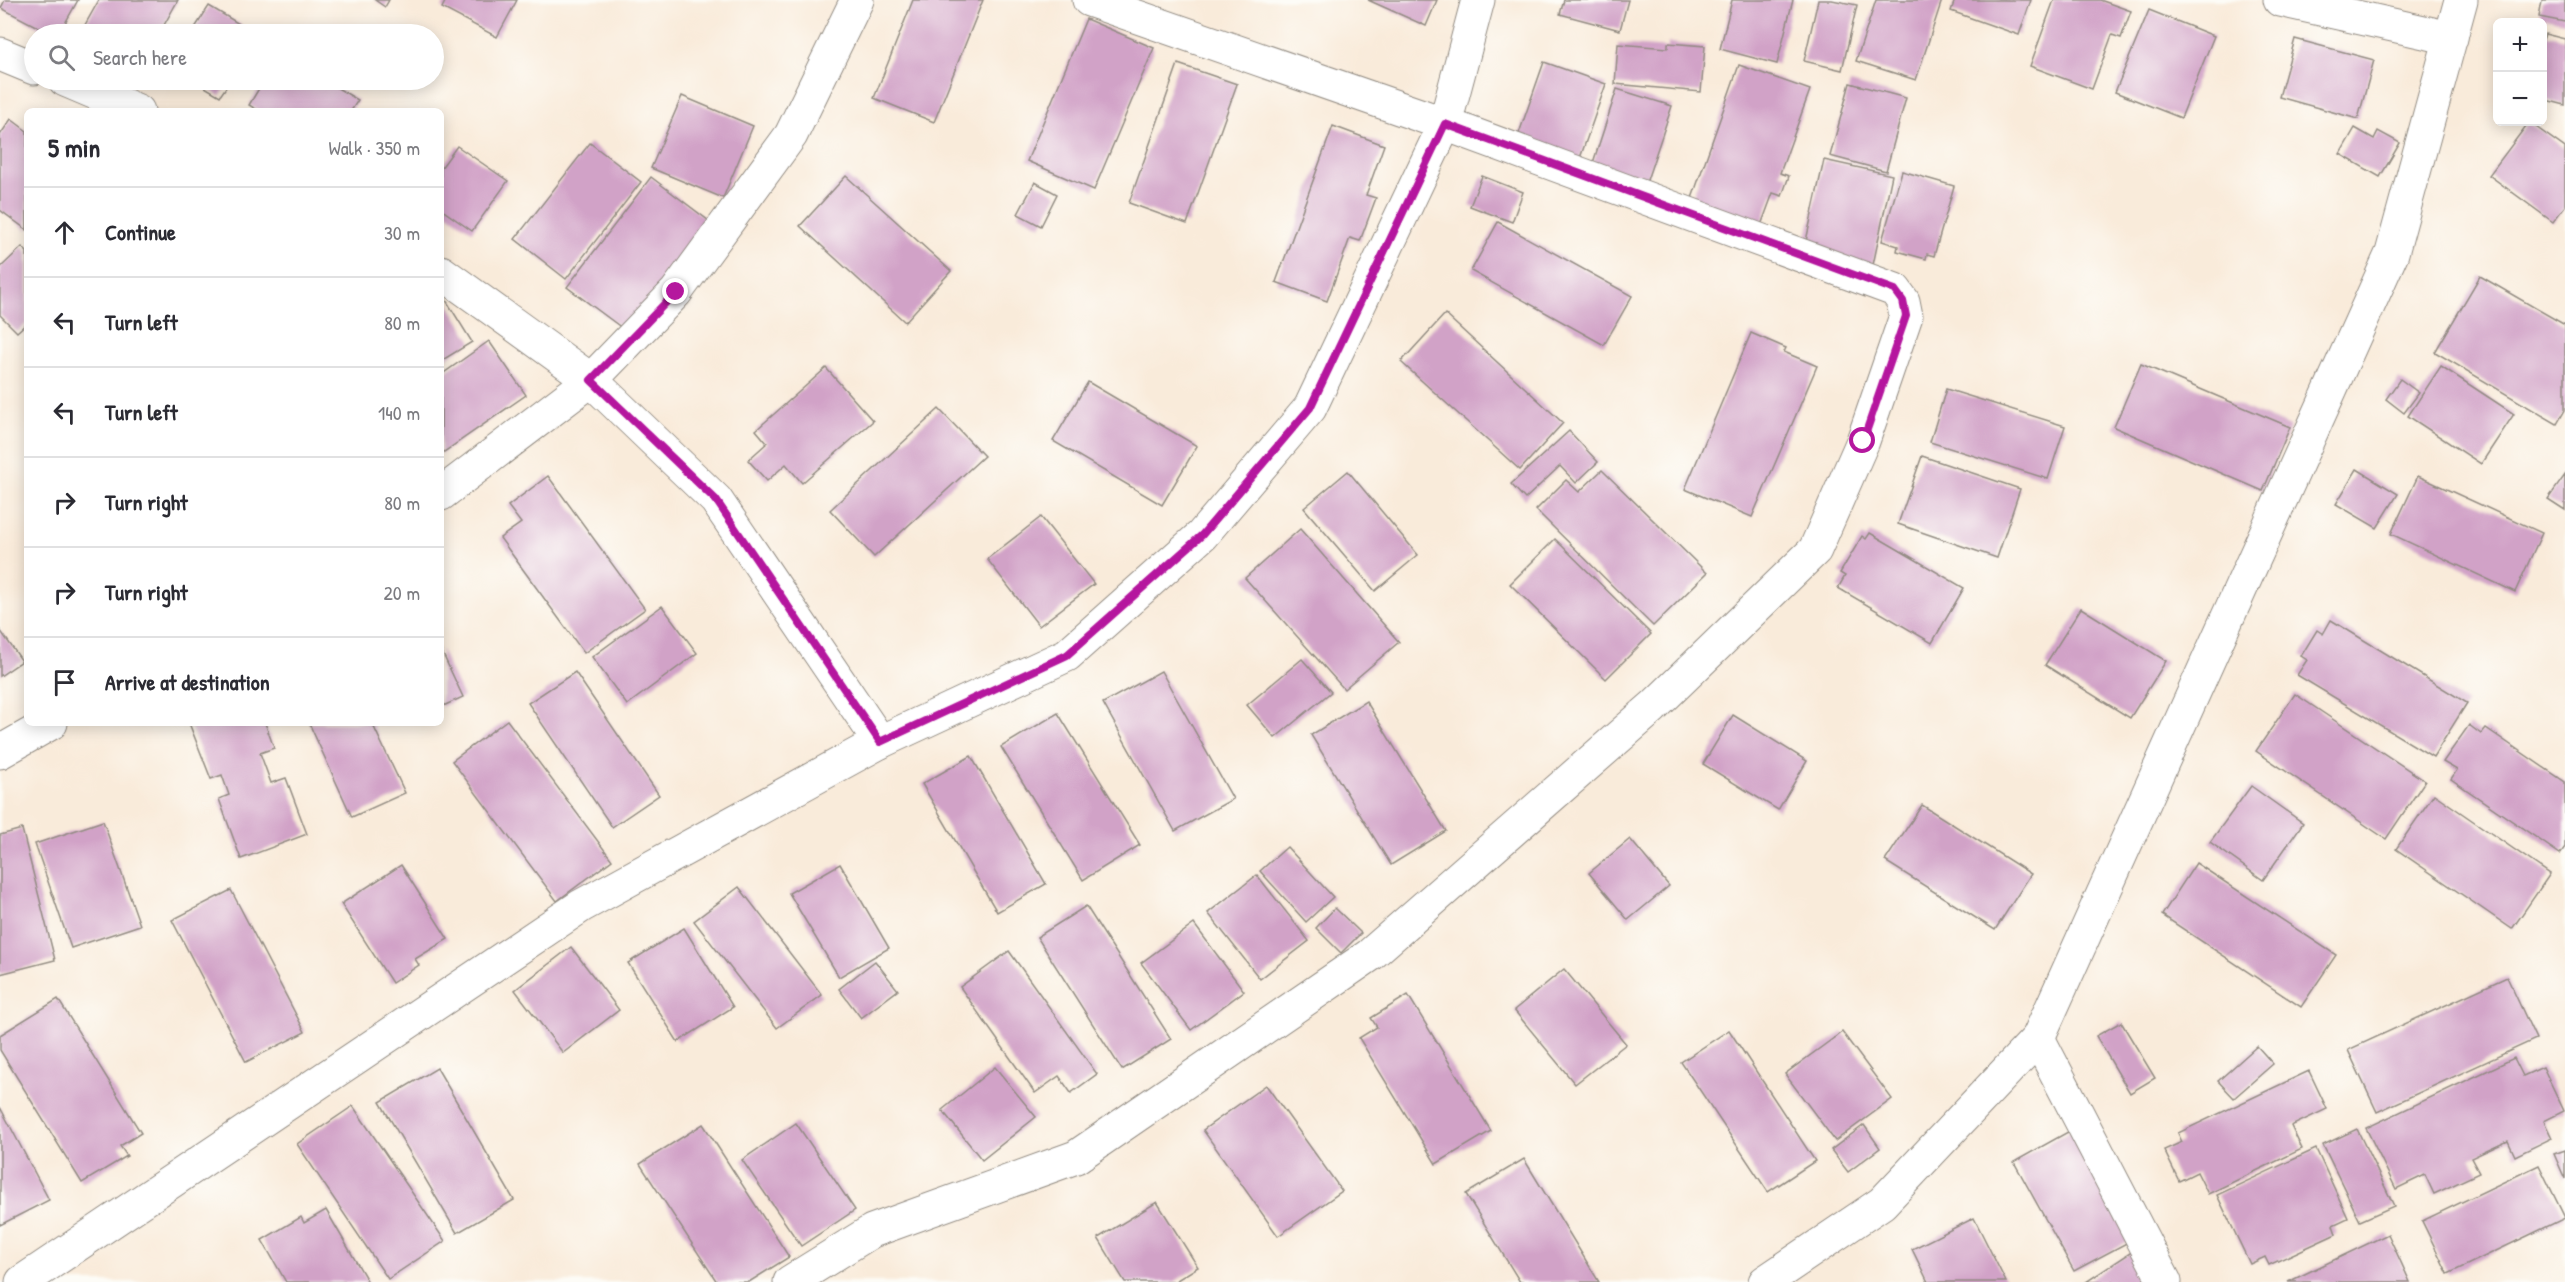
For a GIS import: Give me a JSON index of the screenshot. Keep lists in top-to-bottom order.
{
  "page": {
    "map_buttons": ["+", "−"],
    "search": "Search here",
    "heading": ["5 min", "Walk · 350 m"],
    "list": [
      ["Continue", "30 m"],
      ["Turn left", "80 m"],
      ["Turn left", "140 m"],
      ["Turn right", "80 m"],
      ["Turn right", "20 m"],
      "Arrive at destination"
    ]
  }
}
